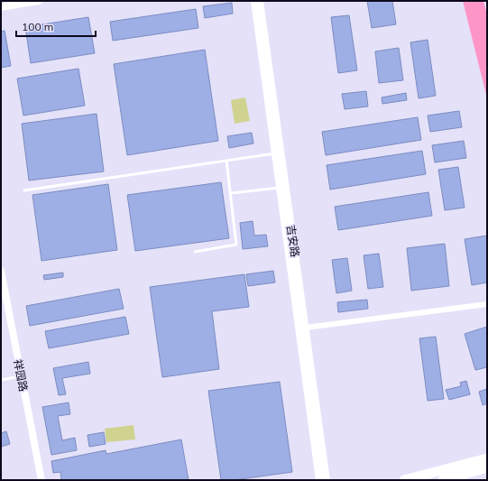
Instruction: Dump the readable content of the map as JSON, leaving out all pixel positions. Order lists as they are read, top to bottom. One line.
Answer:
{"streets":{"street":["吉安路","祥园路"]},"scale_bar":"100 m"}
